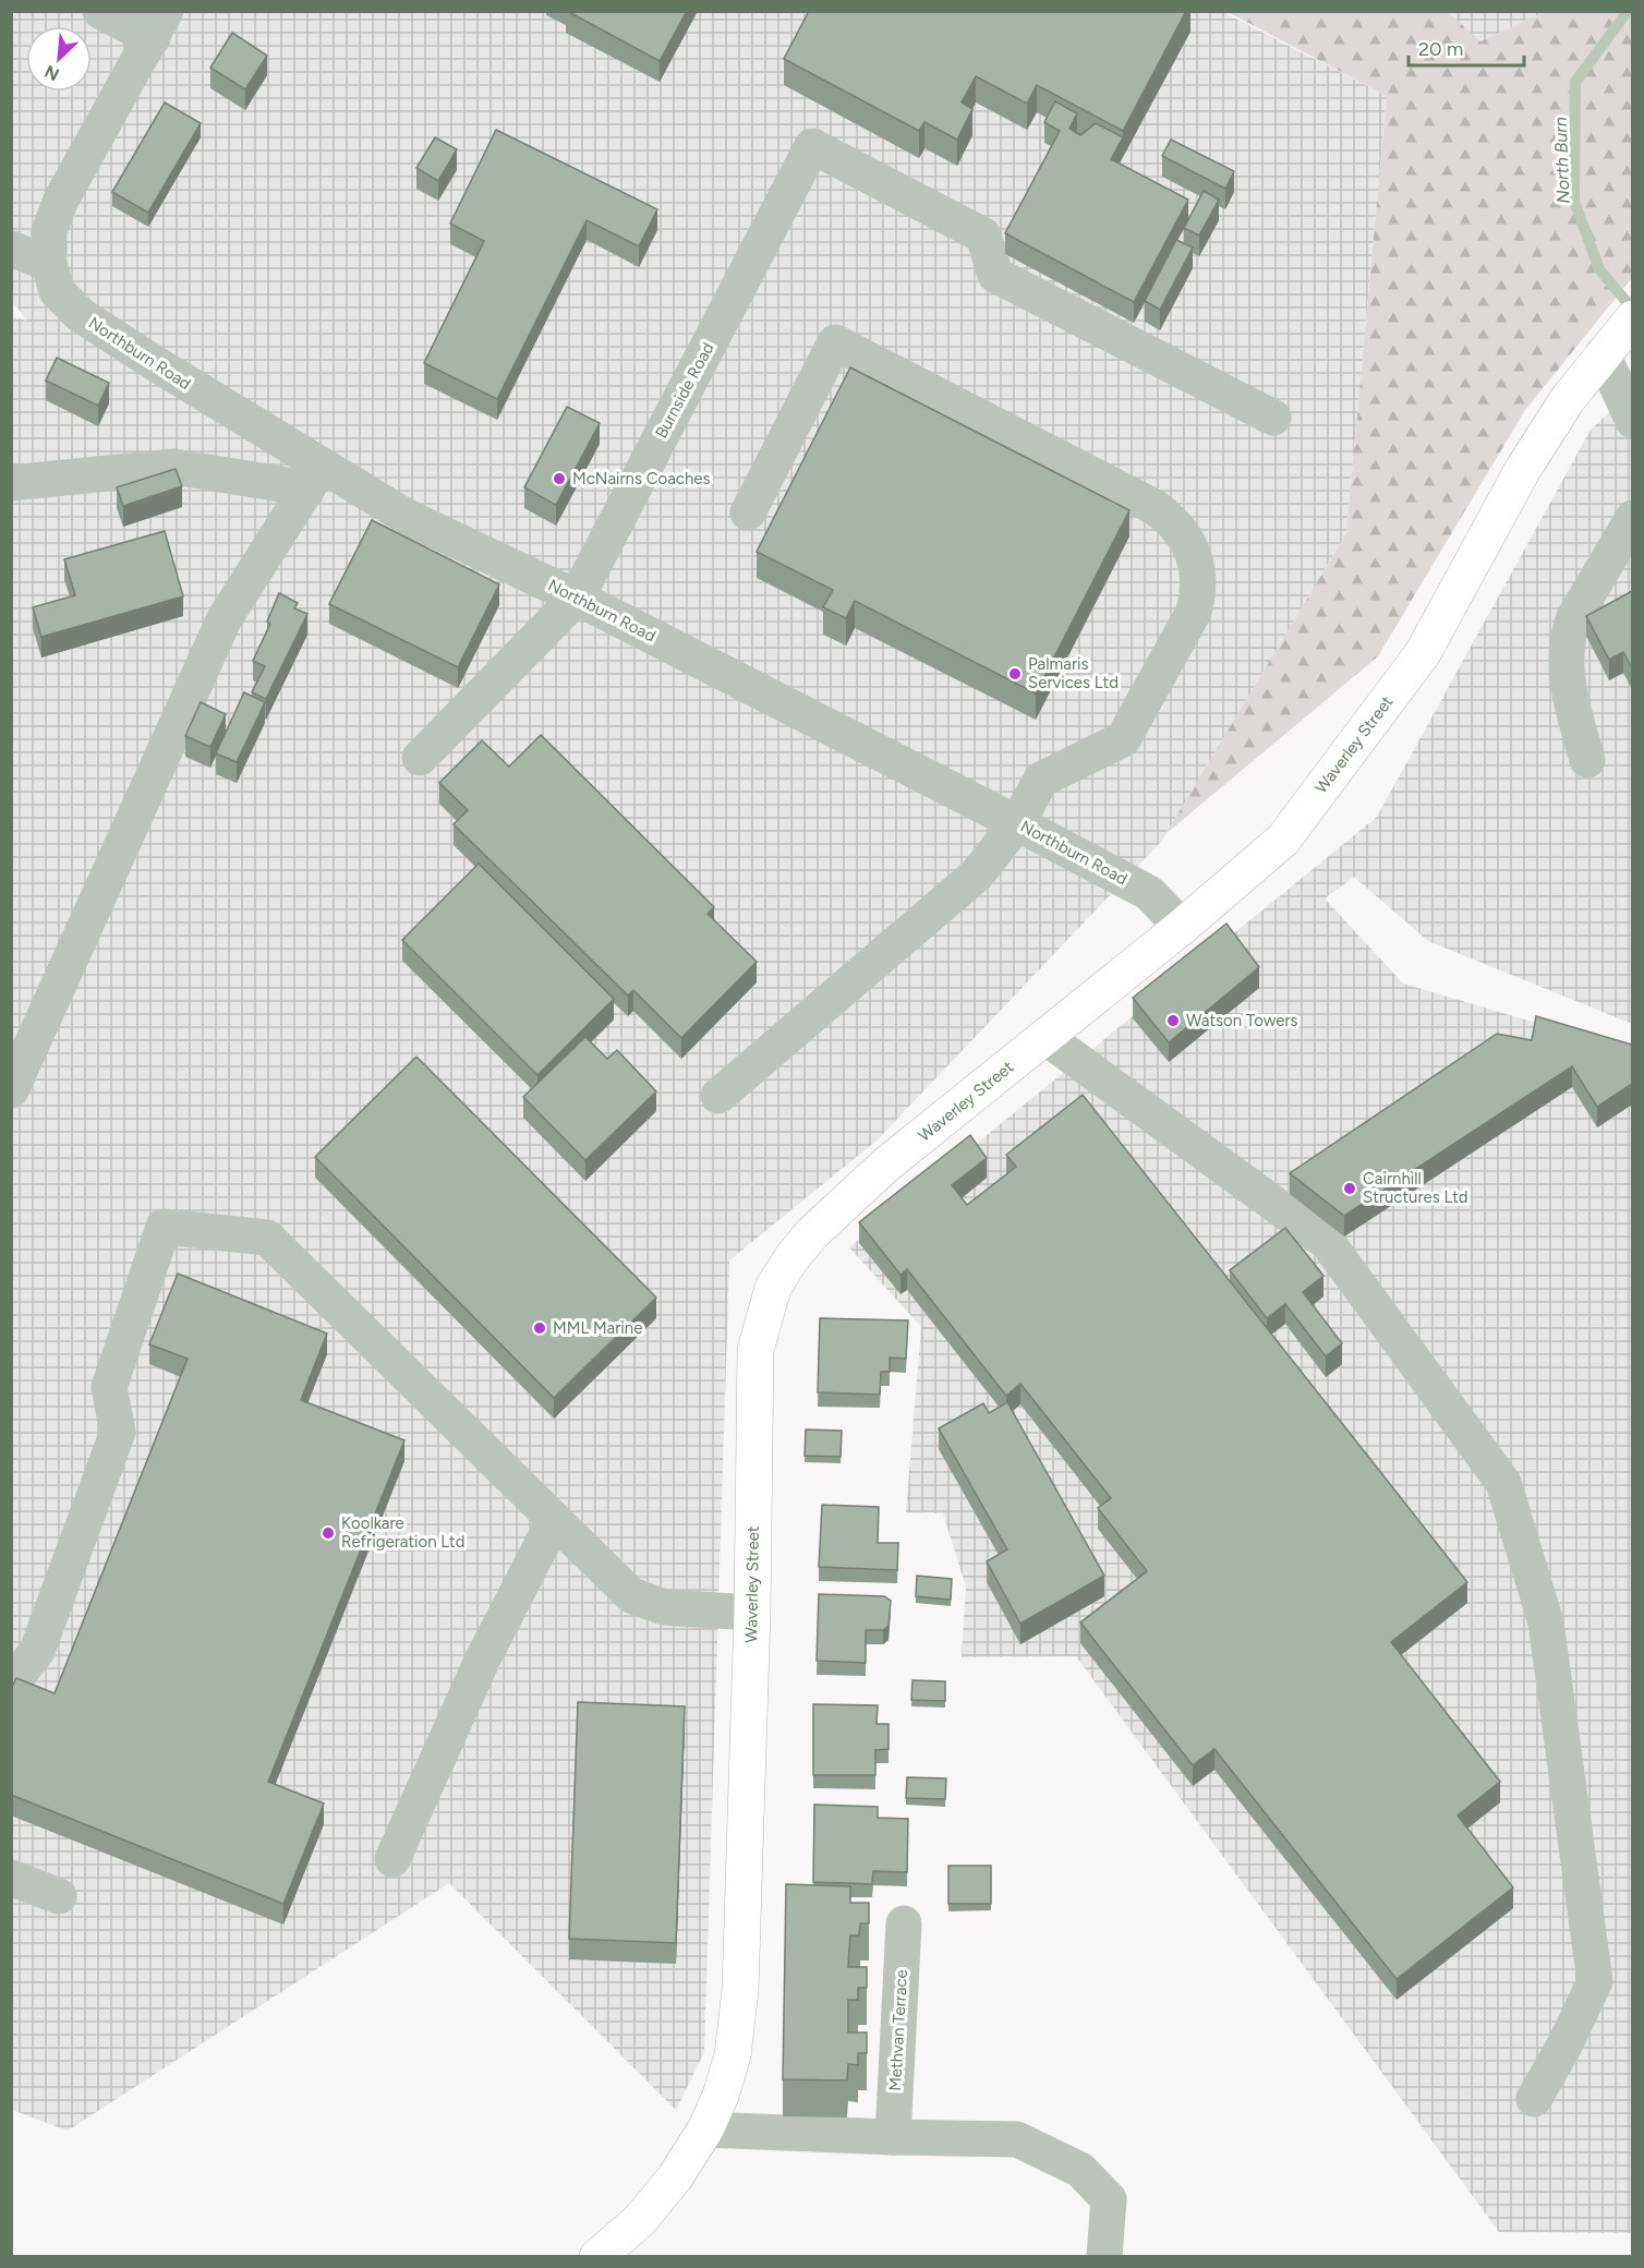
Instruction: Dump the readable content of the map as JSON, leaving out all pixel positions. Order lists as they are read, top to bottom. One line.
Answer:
{"streets":{"main road":["Waverley Street"],"street":["Northburn Road","Burnside Road","Methvan Terrace"]},"crossings":[["Northburn Road","Burnside Road"],["Northburn Road","Waverley Street"]],"water":["North Burn"],"places":["McNairns Coaches","Palmaris Services Ltd","Watson Towers","Cairnhill Structures Ltd","MML Marine","Koolkare Refrigeration Ltd"],"scale_bar":"20 m","north":"bottom left"}
